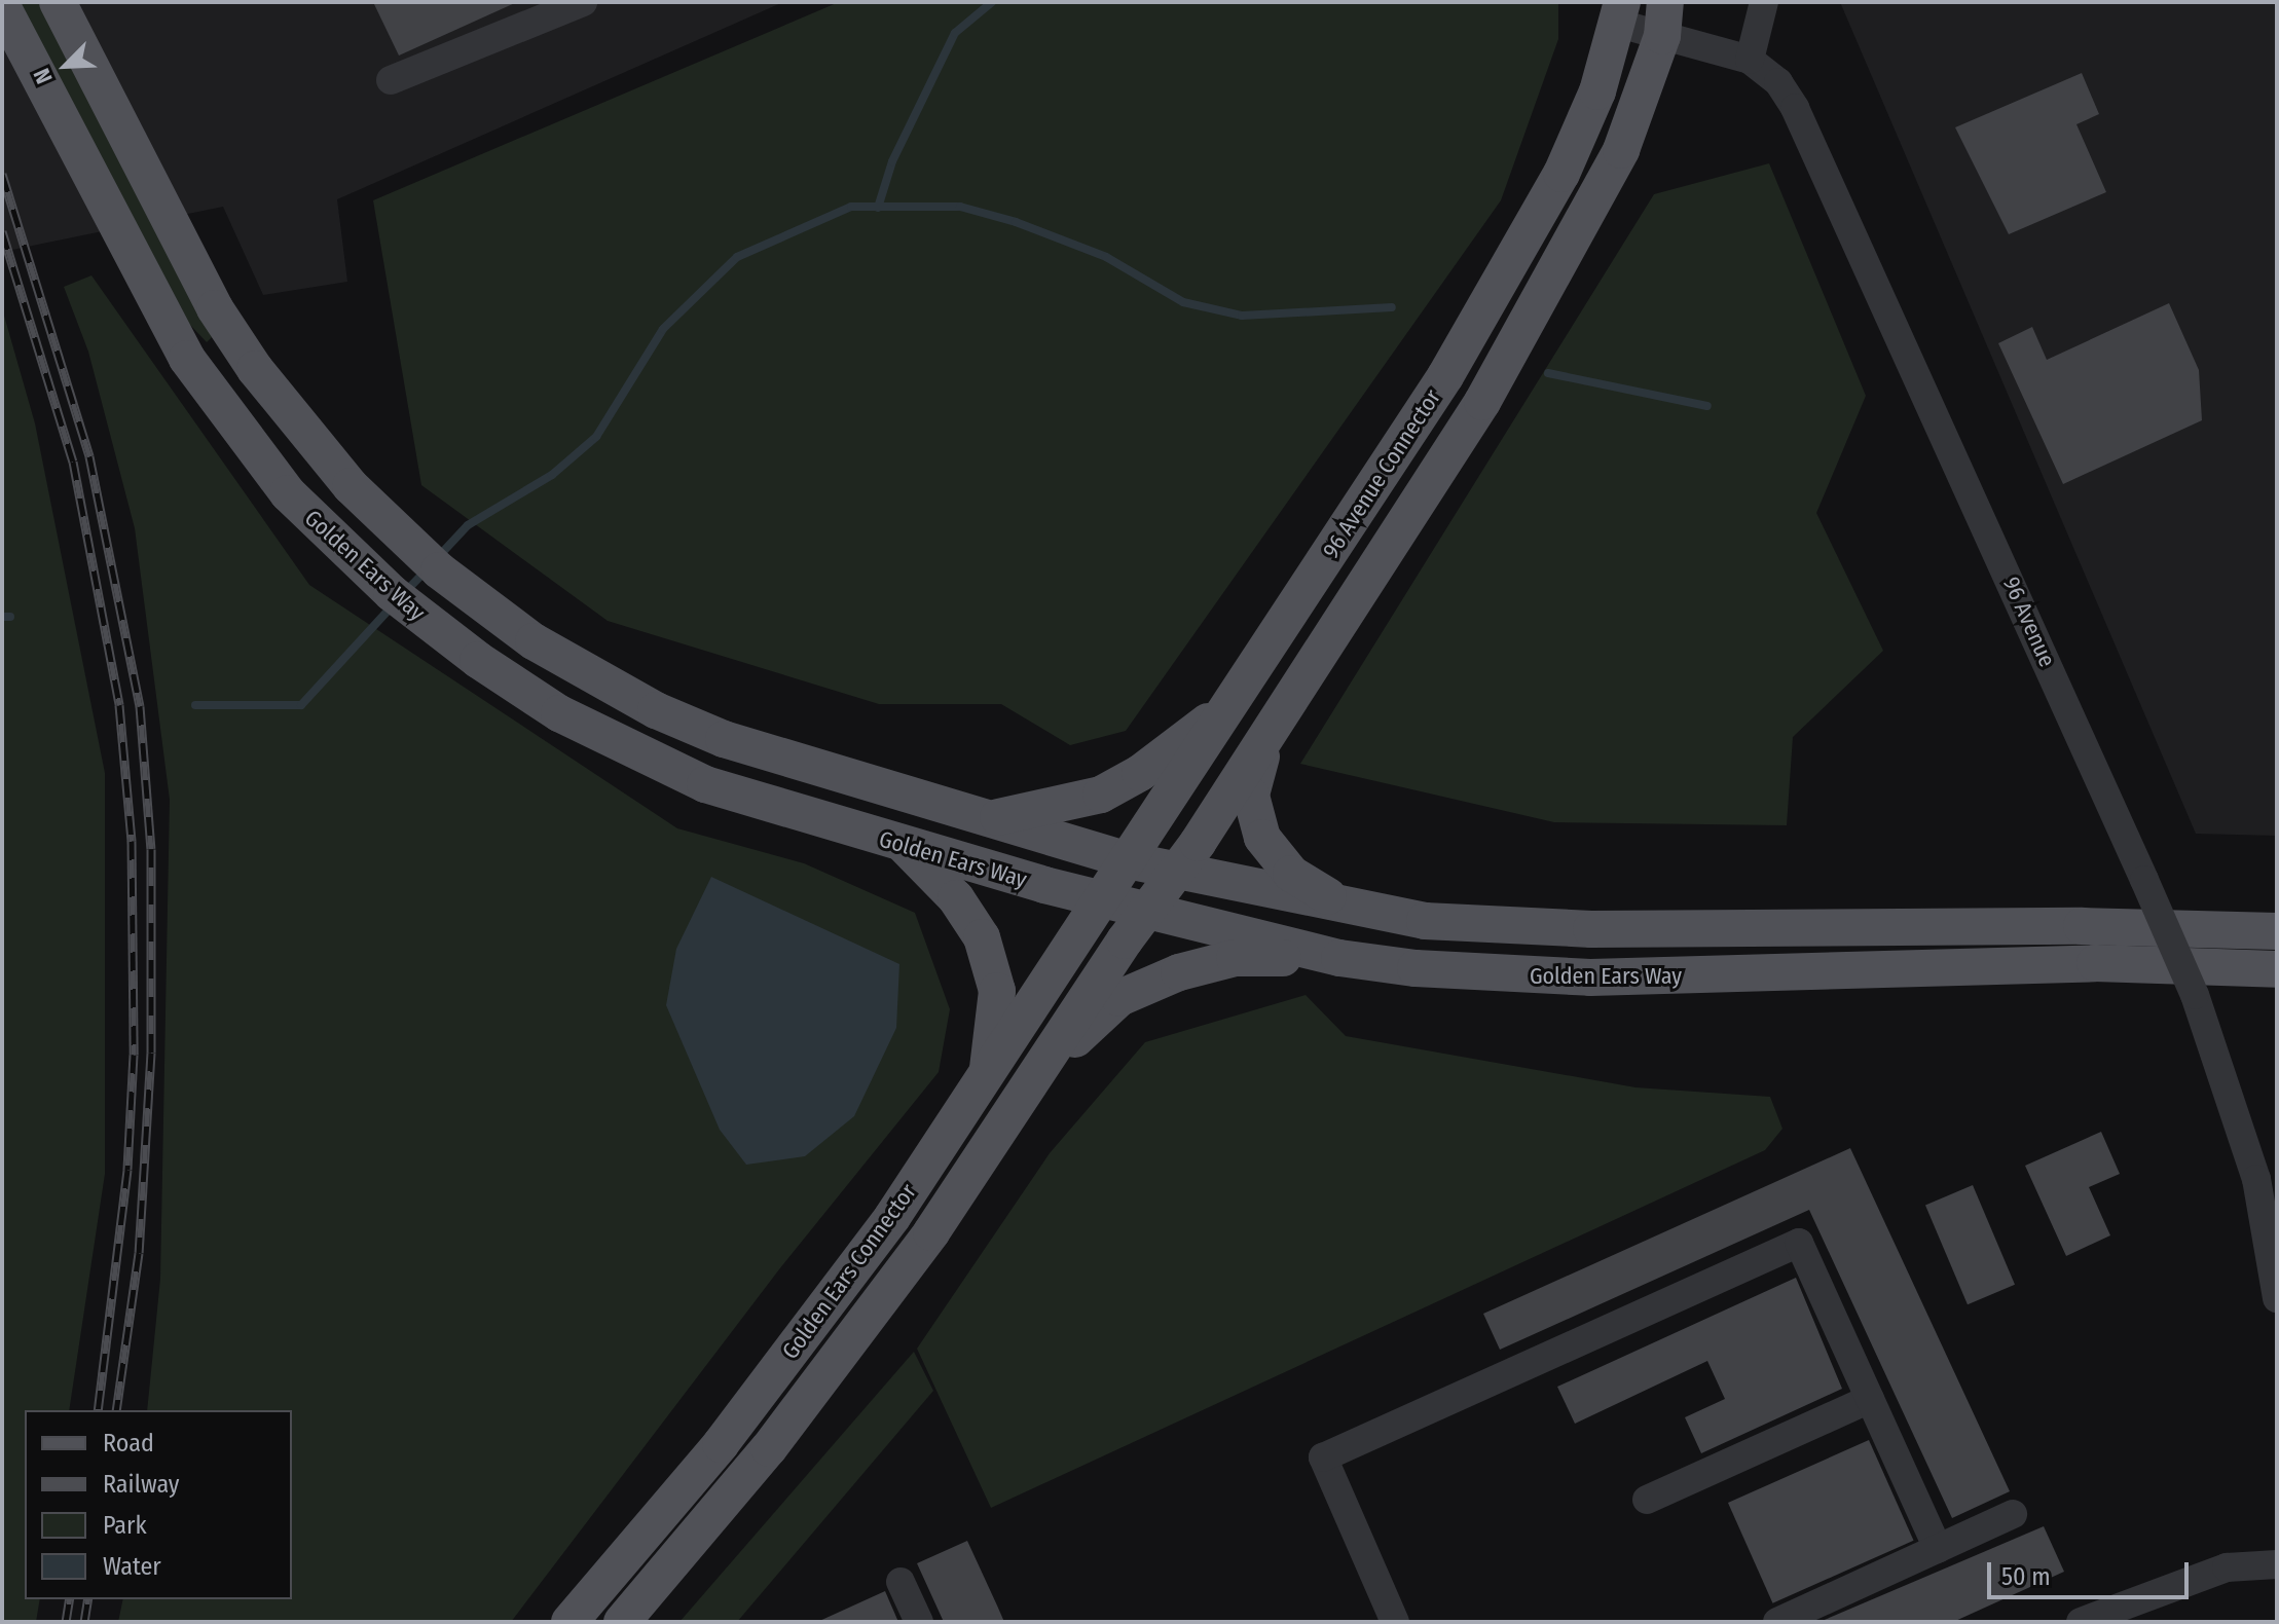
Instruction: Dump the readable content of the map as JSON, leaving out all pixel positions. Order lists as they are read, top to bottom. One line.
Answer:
{"streets":{"main road":["96 Avenue Connector","Golden Ears Way","Golden Ears Connector"],"street":["96 Avenue"]},"crossings":[["96 Avenue Connector","Golden Ears Way"],["96 Avenue Connector","96 Avenue"],["96 Avenue Connector","Golden Ears Connector"],["Golden Ears Way","Golden Ears Connector"]],"legend":["Road","Railway","Park","Water"],"scale_bar":"50 m","north":"bottom left"}
